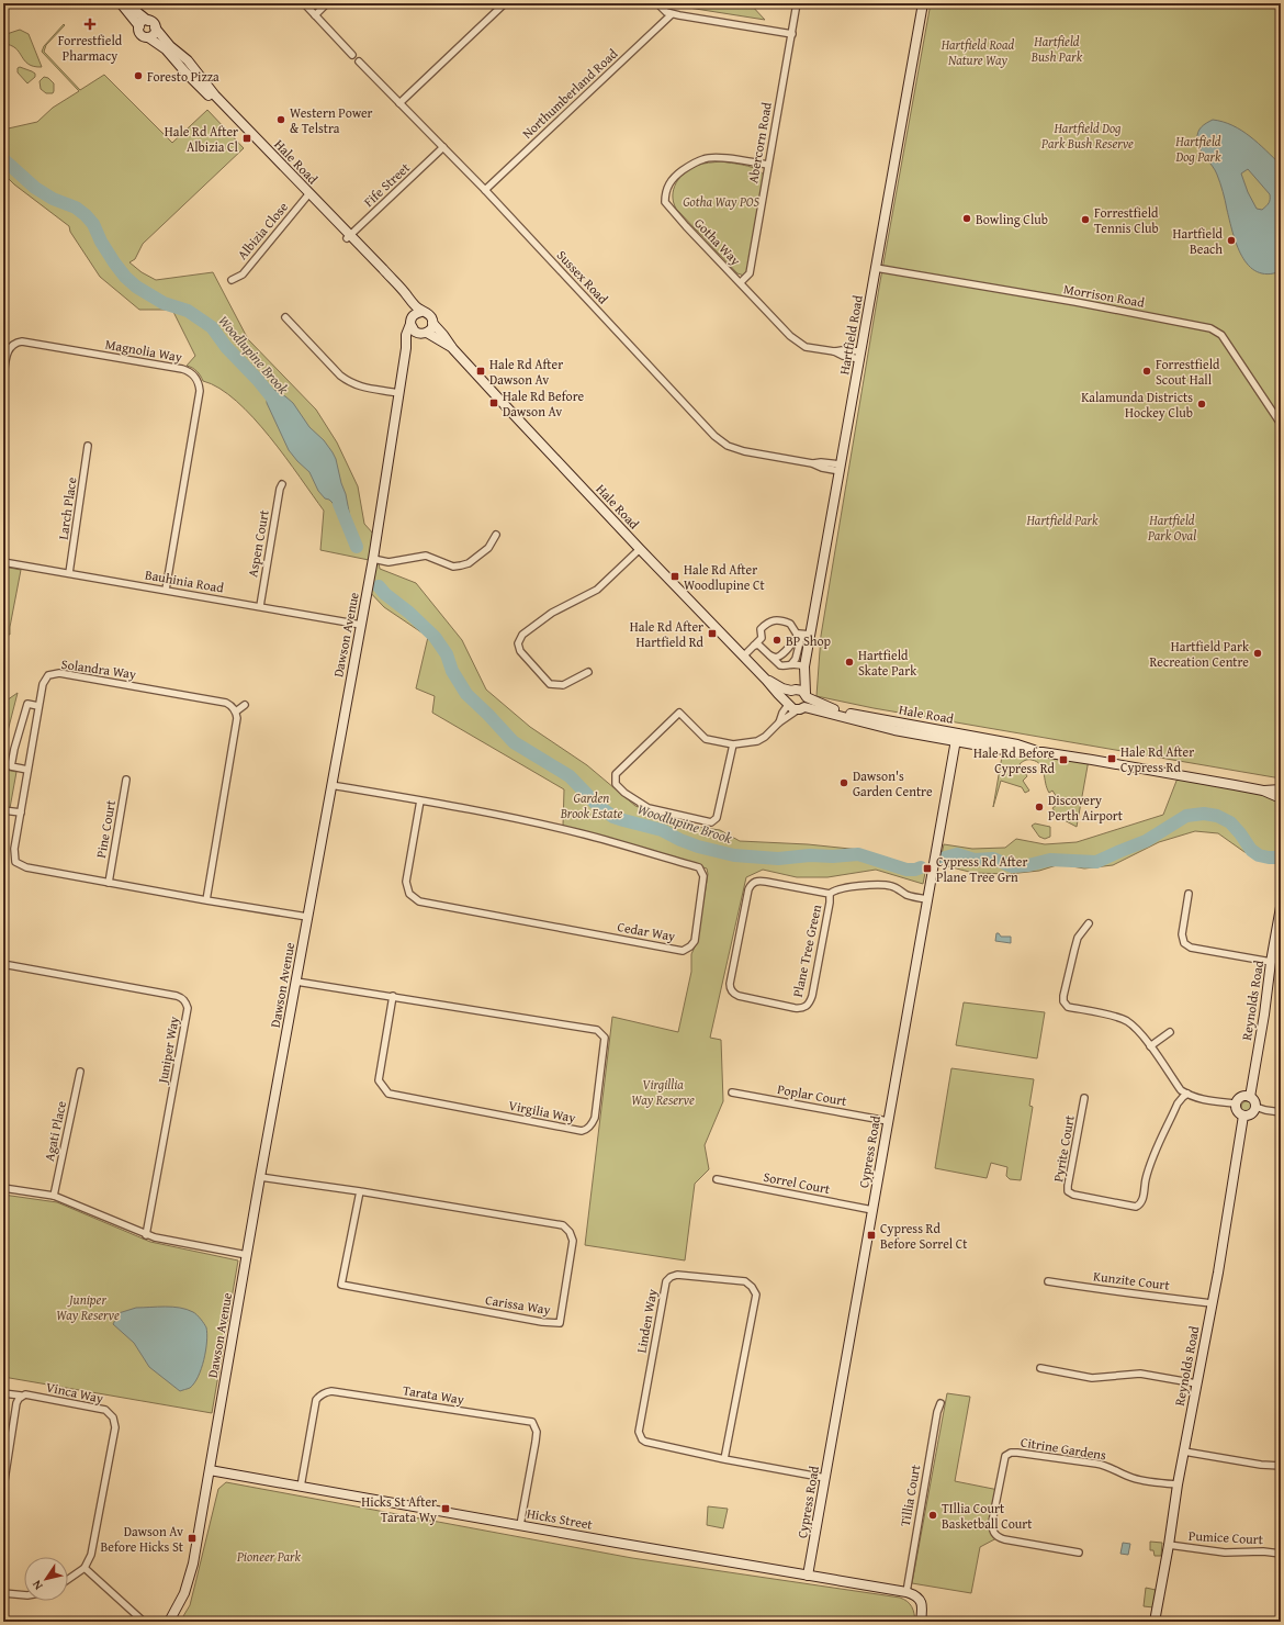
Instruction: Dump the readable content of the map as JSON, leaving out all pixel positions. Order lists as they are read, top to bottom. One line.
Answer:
{"streets":{"main road":["Hale Road","Hartfield Road","Dawson Avenue","Reynolds Road","Cypress Road","Hicks Street"],"street":["Northumberland Road","Abercorn Road","Fife Street","Albizia Close","Gotha Way","Sussex Road","Morrison Road","Magnolia Way","Larch Place","Aspen Court","Bauhinia Road","Solandra Way","Pine Court","Cedar Way","Plane Tree Green","Juniper Way","Poplar Court","Virgilia Way","Agati Place","Pyrite Court","Sorrel Court","Kunzite Court","Carissa Way","Linden Way","Vinca Way","Tarata Way","Citrine Gardens","Tillia Court","Pumice Court"]},"crossings":[["Northumberland Road","Sussex Road"],["Abercorn Road","Gotha Way"],["Hale Road","Fife Street"],["Hale Road","Albizia Close"],["Hale Road","Hartfield Road"],["Hale Road","Dawson Avenue"],["Hale Road","Cypress Road"],["Fife Street","Sussex Road"],["Gotha Way","Hartfield Road"],["Sussex Road","Hartfield Road"],["Morrison Road","Hartfield Road"],["Magnolia Way","Bauhinia Road"],["Larch Place","Bauhinia Road"],["Aspen Court","Bauhinia Road"],["Bauhinia Road","Dawson Avenue"],["Dawson Avenue","Solandra Way"],["Dawson Avenue","Cedar Way"],["Dawson Avenue","Virgilia Way"],["Dawson Avenue","Carissa Way"],["Dawson Avenue","Hicks Street"],["Solandra Way","Pine Court"],["Plane Tree Green","Cypress Road"],["Reynolds Road","Kunzite Court"],["Reynolds Road","Citrine Gardens"],["Reynolds Road","Pumice Court"],["Poplar Court","Cypress Road"],["Cypress Road","Sorrel Court"],["Cypress Road","Linden Way"],["Cypress Road","Hicks Street"],["Tarata Way","Hicks Street"],["Tillia Court","Hicks Street"]],"water":["Woodlupine Brook"],"parks":["Hartfield Bush Park","Hartfield Road Nature Way","Hartfield Dog Park Bush Reserve","Hartfield Dog Park","Gotha Way POS","Hartfield Park","Hartfield Park Oval","Garden Brook Estate","Virgillia Way Reserve","Juniper Way Reserve","Pioneer Park"],"places":{"health":["Forrestfield Pharmacy"],"other":["Foresto Pizza","Western Power & Telstra","Bowling Club","Forrestfield Tennis Club","Hartfield Beach","Forrestfield Scout Hall","Kalamunda Districts Hockey Club","BP Shop","Hartfield Park Recreation Centre","Hartfield Skate Park","Dawson's Garden Centre","Discovery Perth Airport","TIllia Court Basketball Court"],"transit":["Hale Rd After Albizia Cl","Hale Rd After Dawson Av","Hale Rd Before Dawson Av","Hale Rd After Woodlupine Ct","Hale Rd After Hartfield Rd","Hale Rd After Cypress Rd","Hale Rd Before Cypress Rd","Cypress Rd After Plane Tree Grn","Cypress Rd Before Sorrel Ct","Hicks St After Tarata Wy","Dawson Av Before Hicks St"]},"north":"bottom left"}
